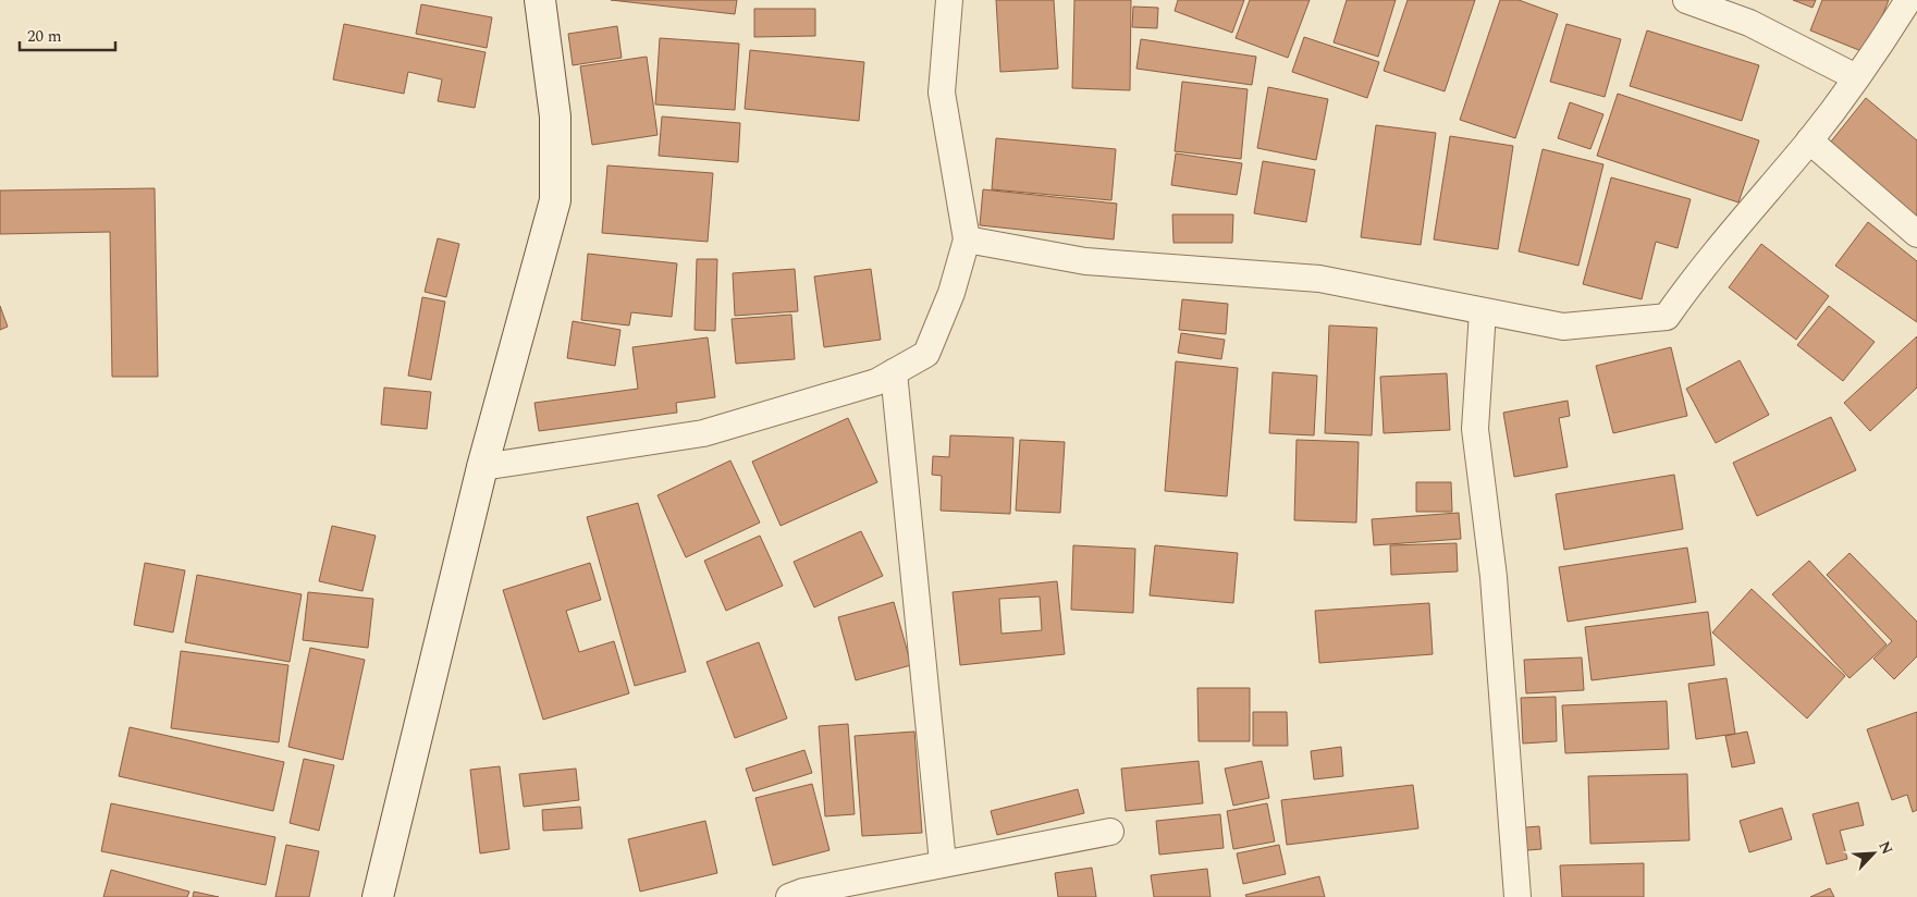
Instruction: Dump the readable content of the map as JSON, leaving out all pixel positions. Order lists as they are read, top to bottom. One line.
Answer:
{"scale_bar":"20 m","north":"top right"}
